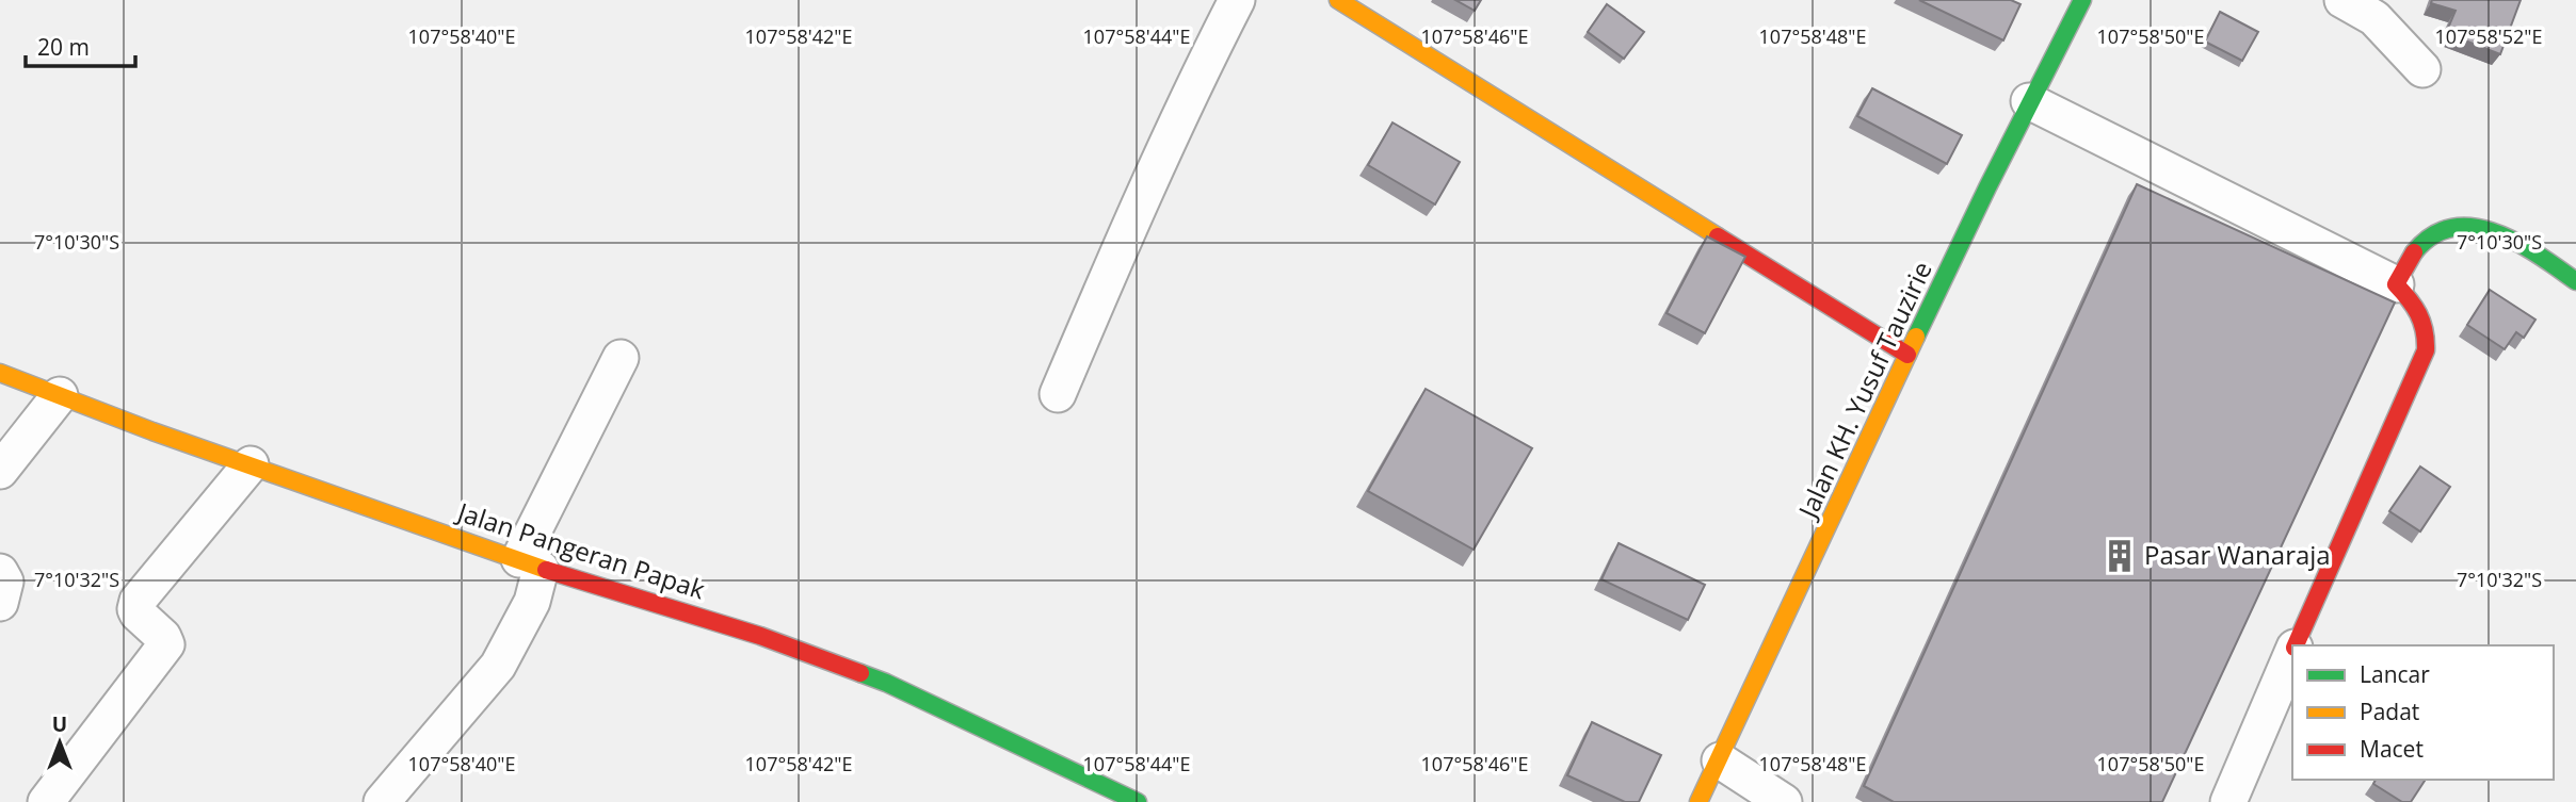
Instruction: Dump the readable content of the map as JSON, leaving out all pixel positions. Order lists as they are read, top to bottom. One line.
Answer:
{"streets":{"street":["Jalan KH. Yusuf Tauzirie","Jalan Pangeran Papak"]},"places":{"building":["Pasar Wanaraja"]},"legend":["Lancar","Padat","Macet"],"scale_bar":"20 m","north":"top","coordinates":["107°58'40\"E","107°58'42\"E","107°58'44\"E","107°58'46\"E","107°58'48\"E","107°58'50\"E","107°58'52\"E","7°10'30\"S","7°10'32\"S"]}
